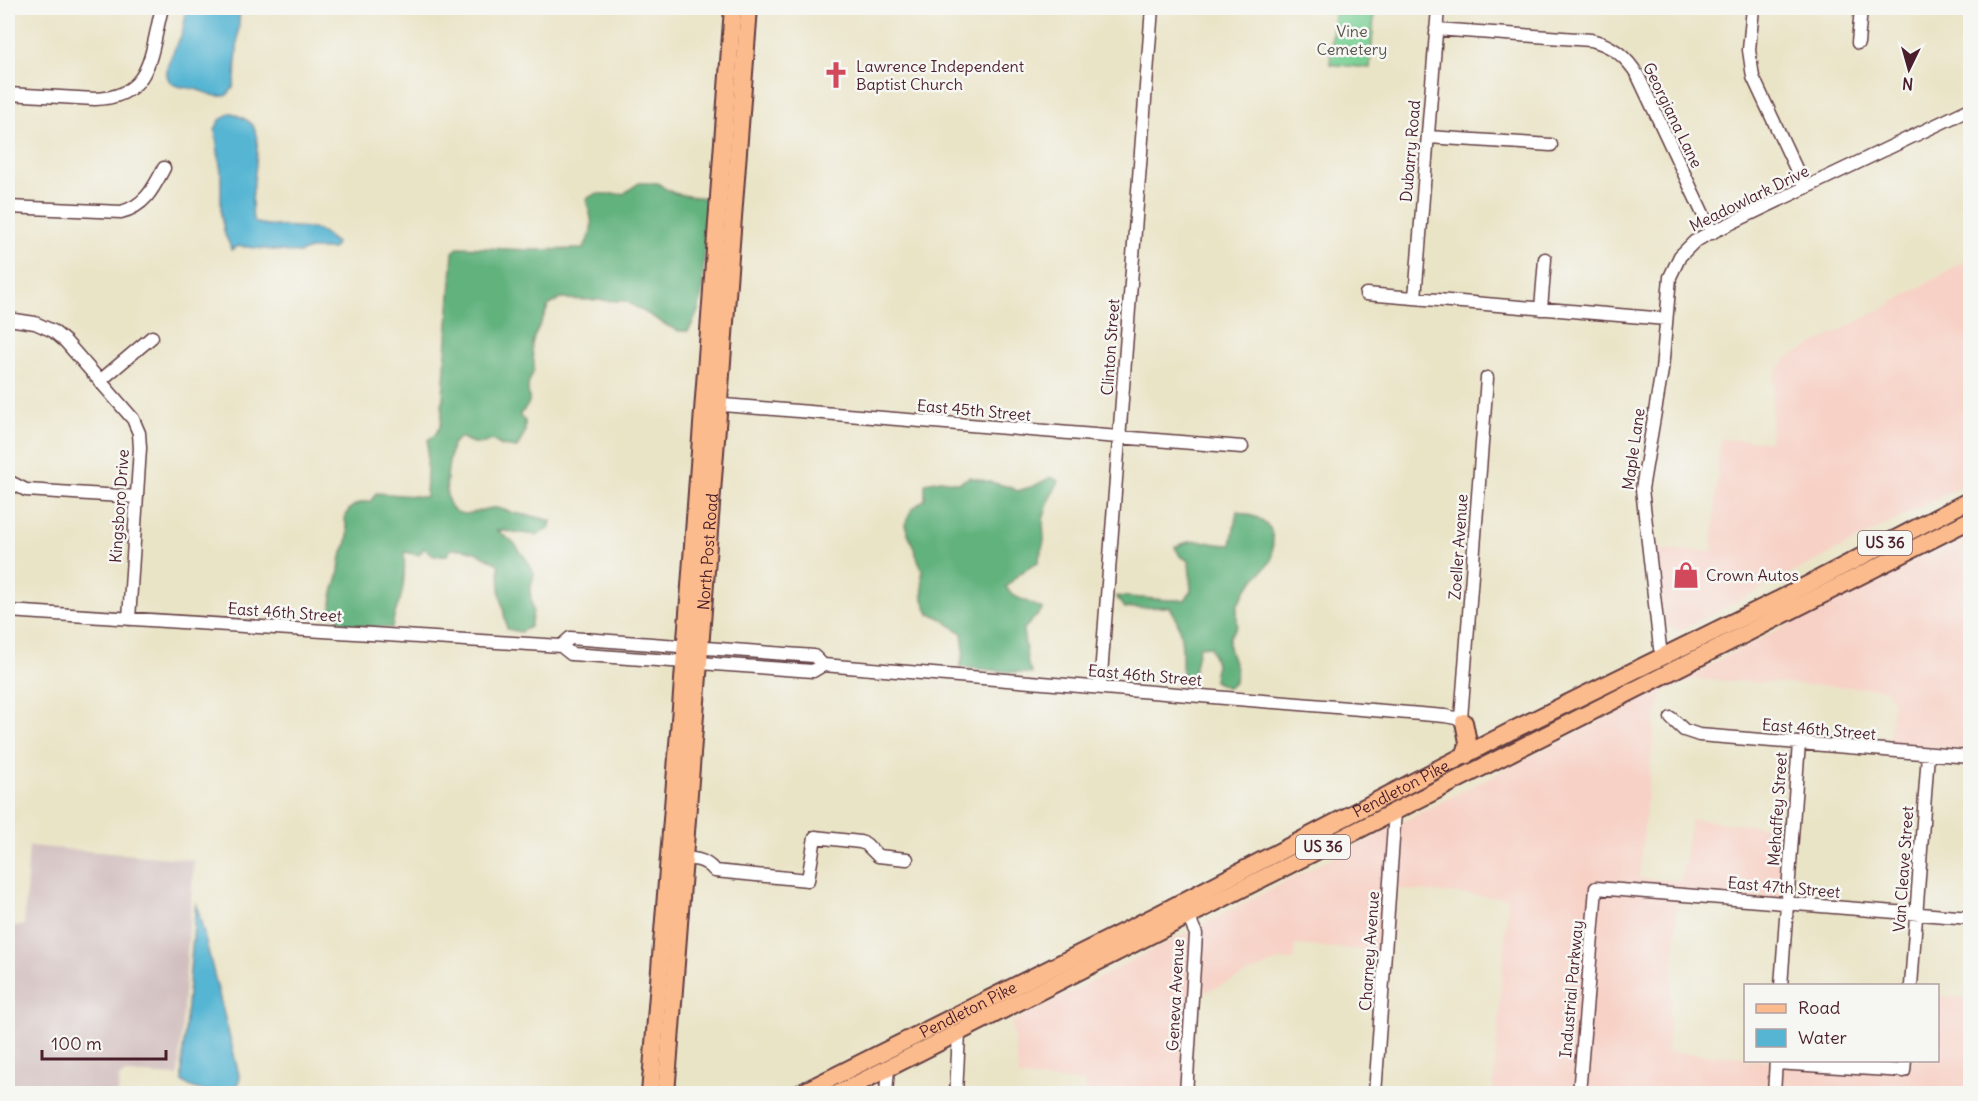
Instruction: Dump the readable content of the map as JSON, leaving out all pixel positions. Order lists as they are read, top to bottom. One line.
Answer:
{"streets":{"main road":["US 36","North Post Road","Pendleton Pike"],"street":["Georgiana Lane","Dubarry Road","Meadowlark Drive","Clinton Street","East 45th Street","Maple Lane","Kingsboro Drive","Zoeller Avenue","East 46th Street","Mehaffey Street","Van Cleave Street","East 47th Street","Charney Avenue","Industrial Parkway","Geneva Avenue"]},"crossings":[["Georgiana Lane","Dubarry Road"],["Georgiana Lane","Meadowlark Drive"],["Meadowlark Drive","Maple Lane"],["Clinton Street","East 45th Street"],["Clinton Street","East 46th Street"],["East 45th Street","North Post Road"],["Maple Lane","Pendleton Pike"],["Kingsboro Drive","East 46th Street"],["Zoeller Avenue","East 46th Street"],["North Post Road","East 46th Street"],["East 46th Street","Mehaffey Street"],["East 46th Street","Van Cleave Street"],["Pendleton Pike","Charney Avenue"],["Pendleton Pike","Geneva Avenue"],["Mehaffey Street","East 47th Street"],["Van Cleave Street","East 47th Street"],["East 47th Street","Industrial Parkway"]],"parks":["Vine Cemetery"],"places":{"church":["Lawrence Independent Baptist Church"],"shop":["Crown Autos"]},"legend":["Road","Water"],"scale_bar":"100 m","north":"bottom"}
